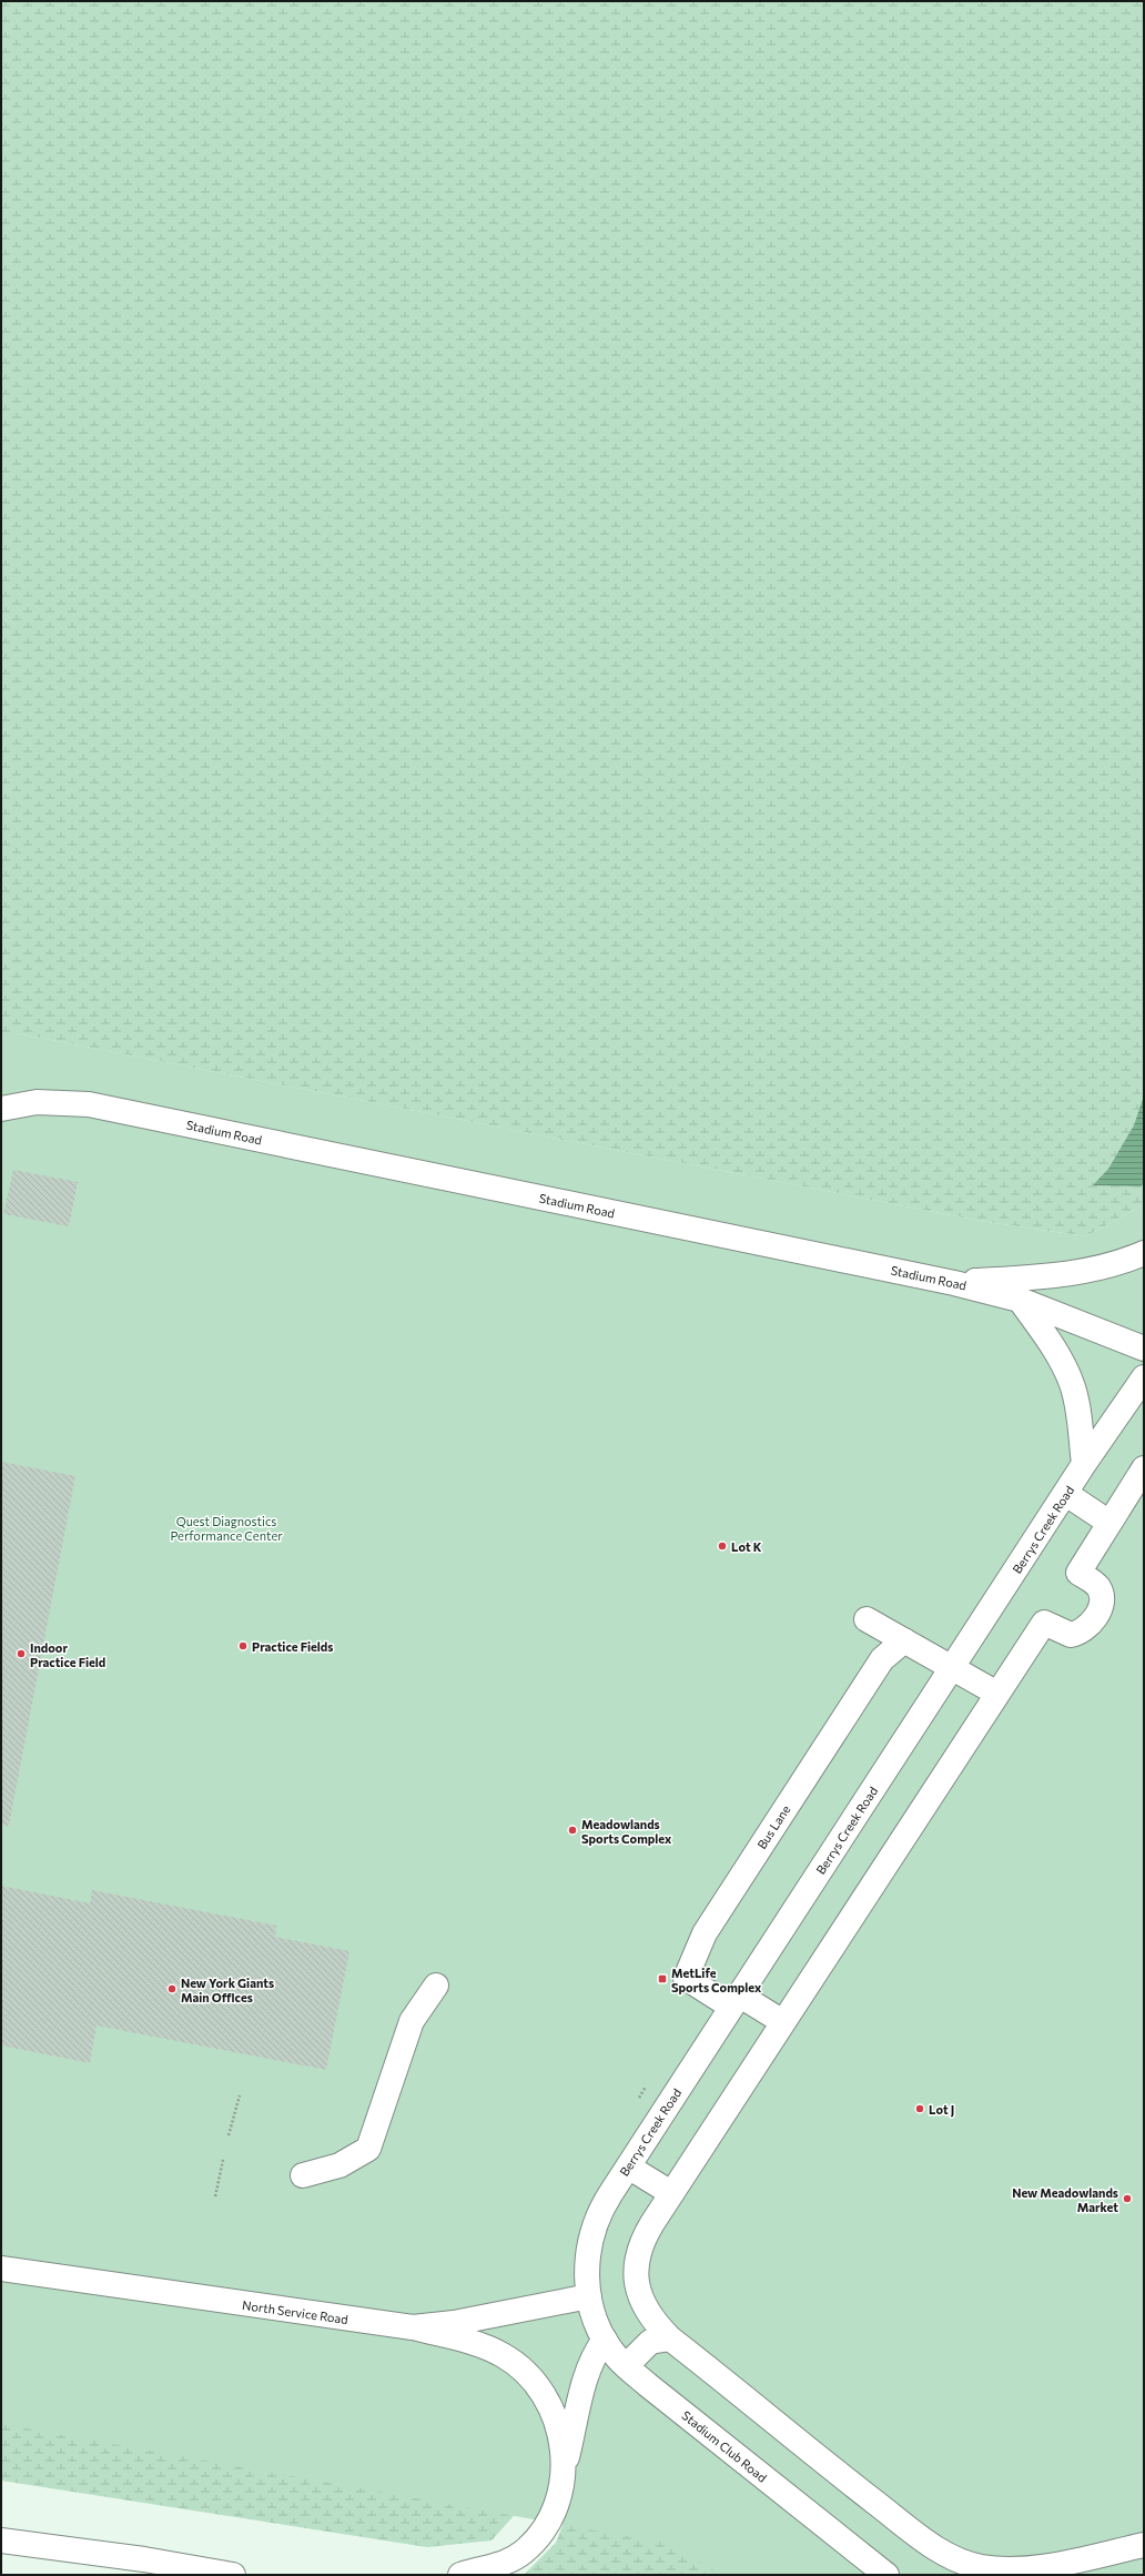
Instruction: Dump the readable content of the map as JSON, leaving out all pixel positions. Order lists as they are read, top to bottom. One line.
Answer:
{"streets":{"main road":["Stadium Road","Berrys Creek Road","Bus Lane","North Service Road","Stadium Club Road"]},"crossings":[["Berrys Creek Road","Bus Lane"],["Berrys Creek Road","North Service Road"],["Berrys Creek Road","Stadium Club Road"],["North Service Road","Stadium Club Road"]],"parks":["Quest Diagnostics Performance Center"],"places":{"other":["Lot K","Practice Fields","Indoor Practice Field","Meadowlands Sports Complex","New York Giants Main Offices","Lot J","New Meadowlands Market"],"transit":["MetLife Sports Complex"]}}
